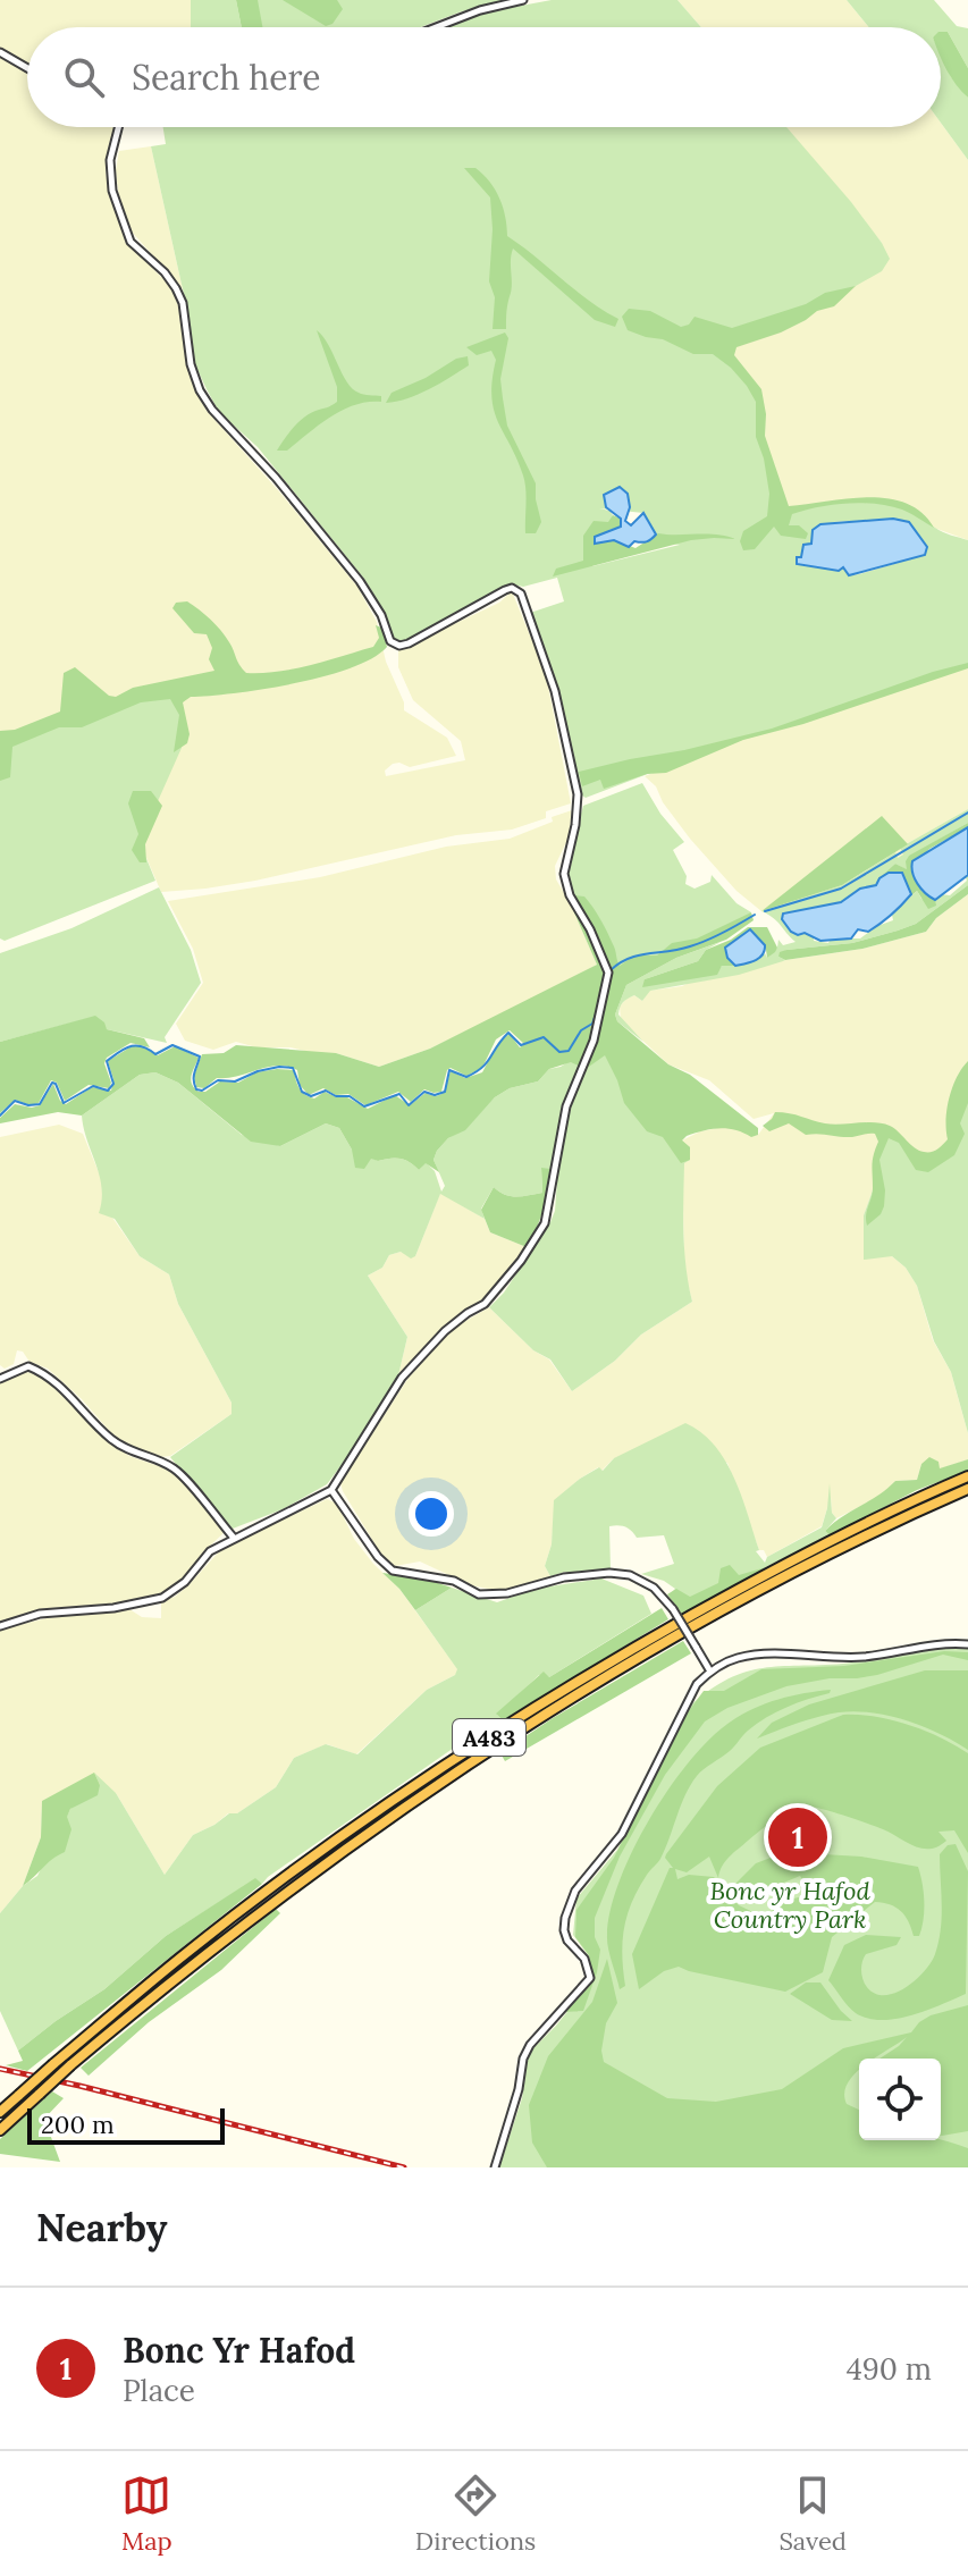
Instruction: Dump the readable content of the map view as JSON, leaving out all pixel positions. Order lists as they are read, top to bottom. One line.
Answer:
{"streets":{"highway":["A483"]},"parks":["Bonc yr Hafod Country Park"],"scale_bar":"200 m","page":{"search":"Search here","pins":"1","scale":"200 m","heading":"Nearby","list":[{"mark":"1","name":"Bonc Yr Hafod","note":"Place","value":"490 m"}],"nav":["Map","Directions","Saved"]}}
